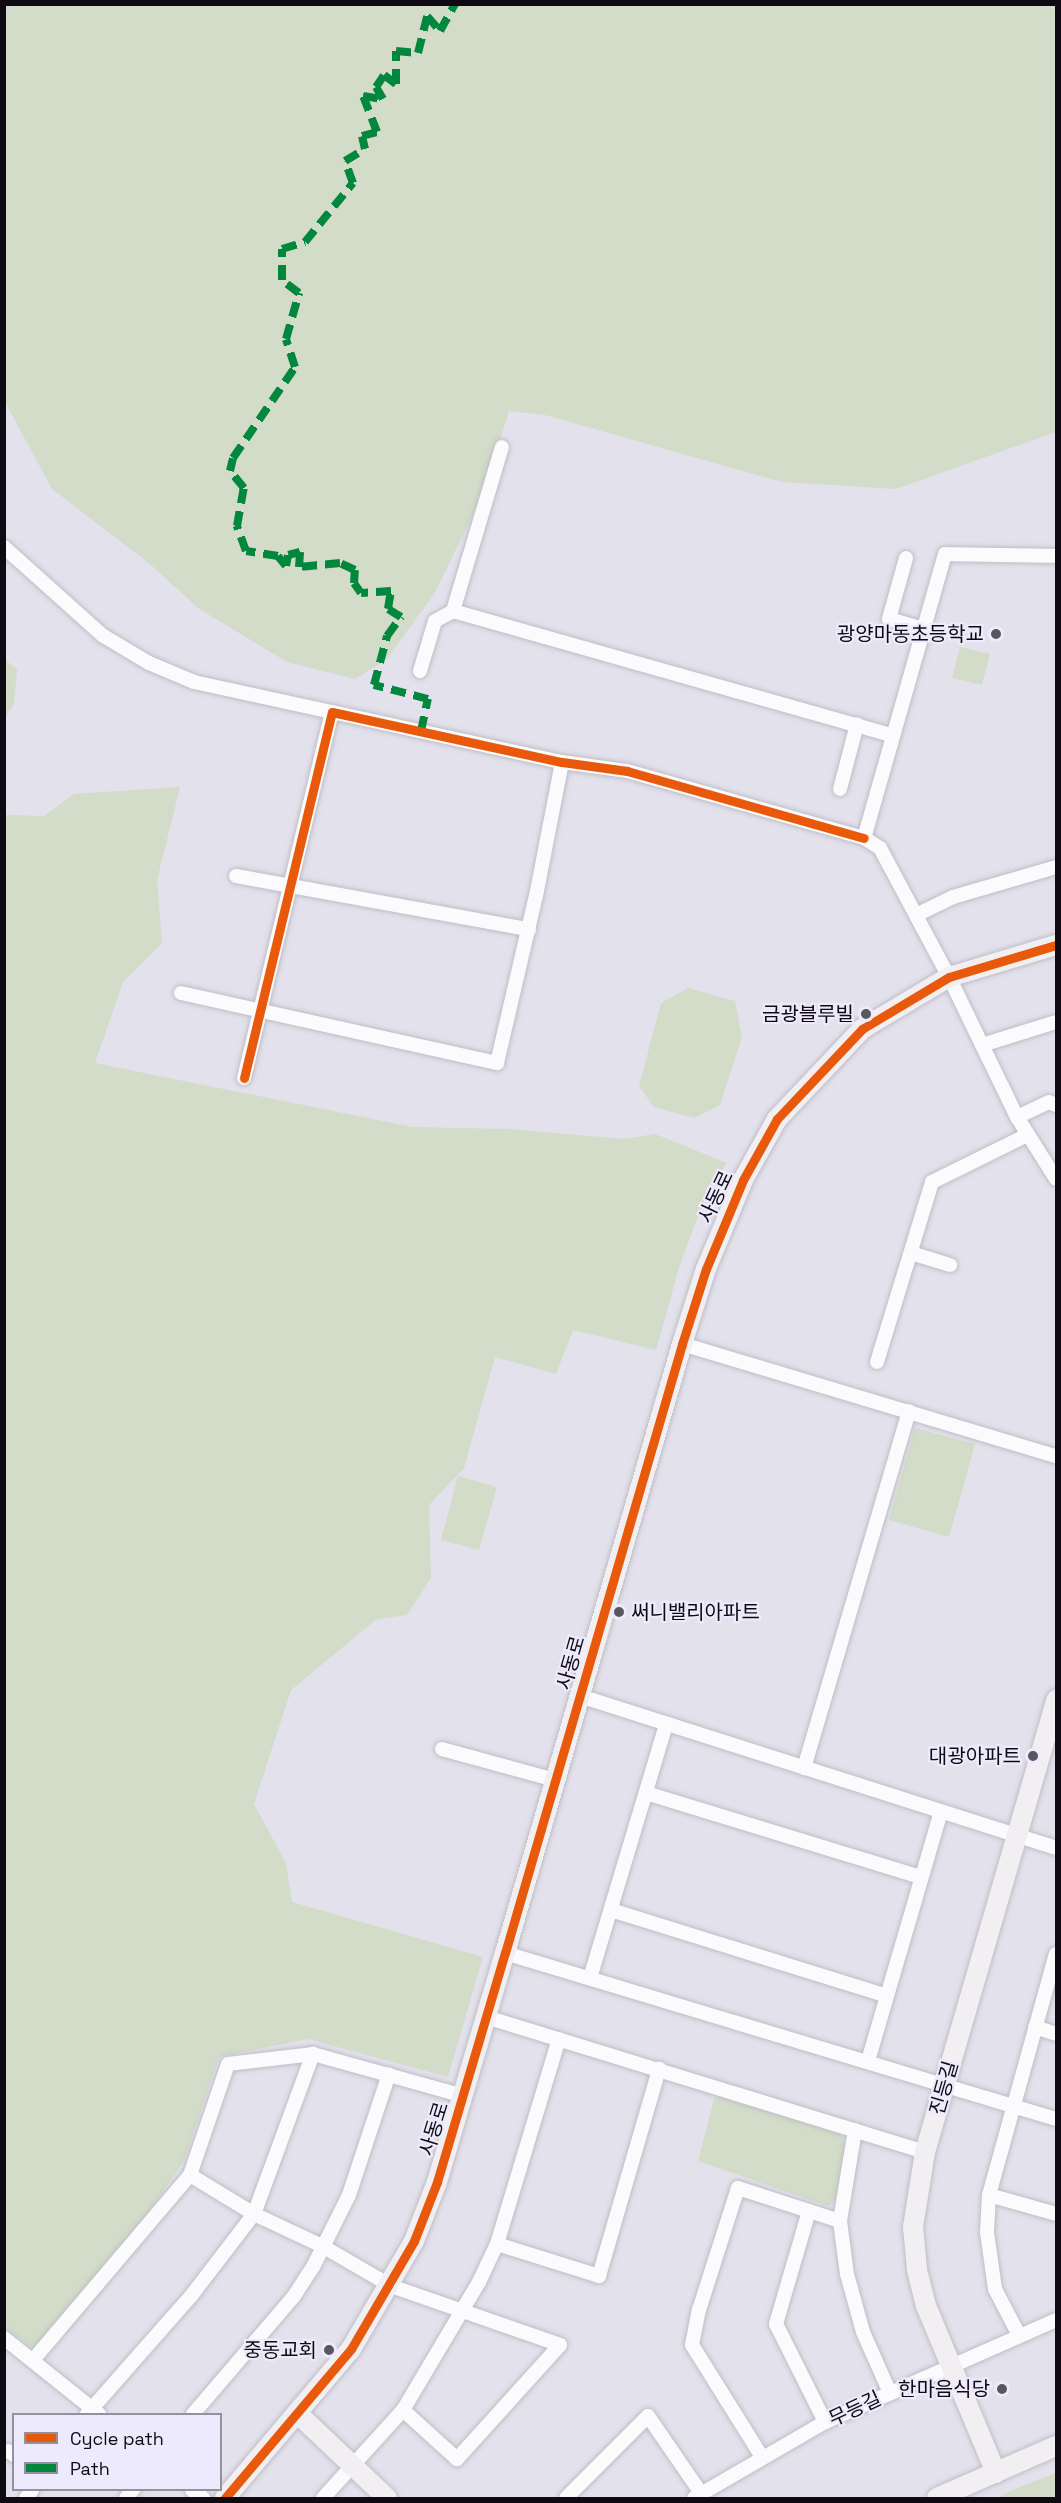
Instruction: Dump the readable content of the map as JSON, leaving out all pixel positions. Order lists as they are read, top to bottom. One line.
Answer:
{"streets":{"street":["사동로","진등길","무등길"]},"crossings":[["진등길","무등길"]],"places":["광양마동초등학교","금광블루빌","써니밸리아파트","대광아파트","중동교회","한마음식당"],"legend":["Cycle path","Path"]}
